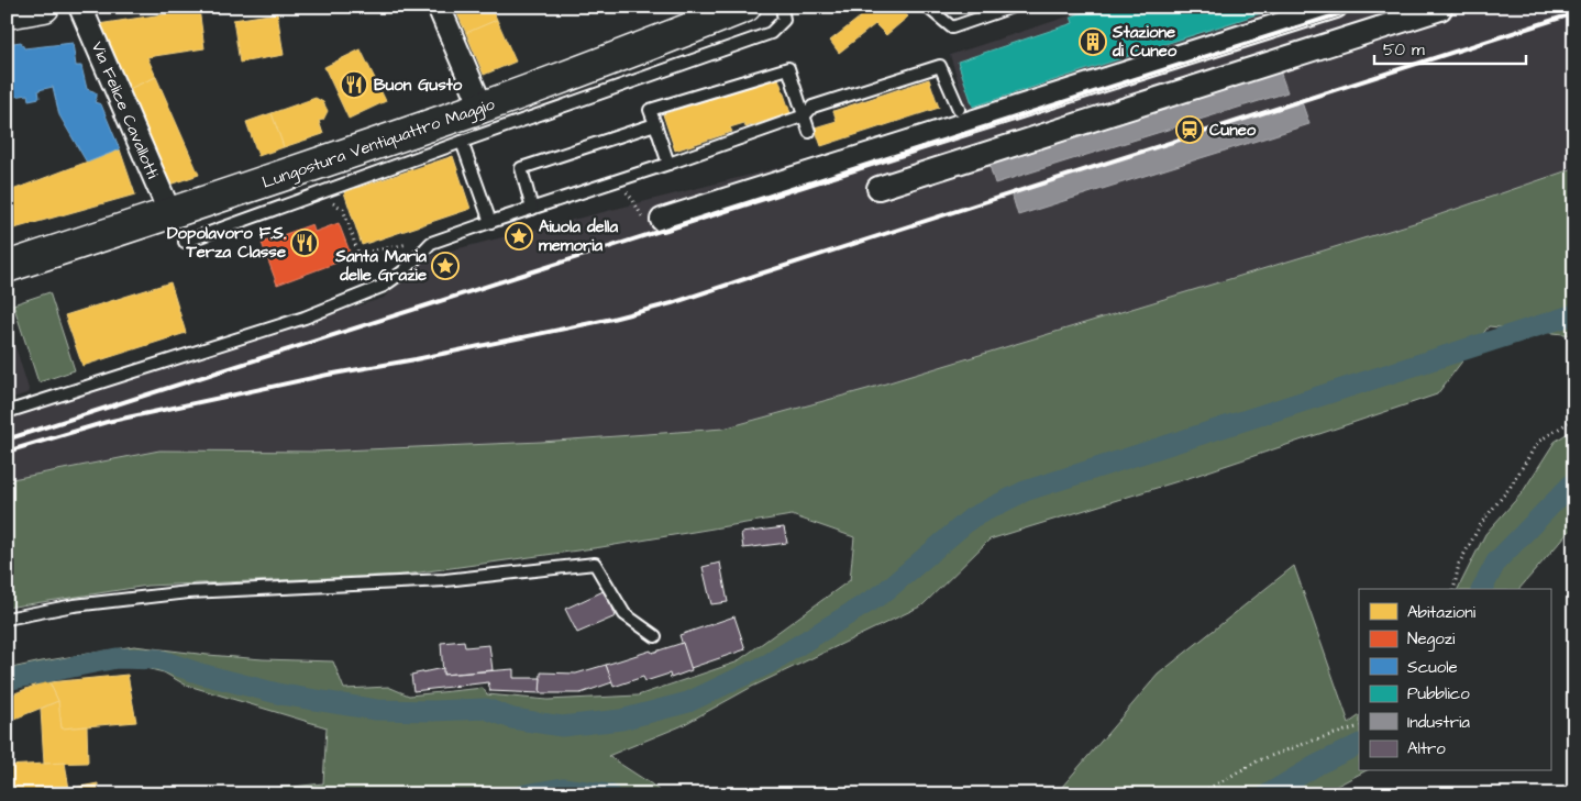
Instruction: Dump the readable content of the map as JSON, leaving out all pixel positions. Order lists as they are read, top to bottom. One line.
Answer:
{"streets":{"street":["Via Felice Cavallotti","Lungostura Ventiquattro Maggio"]},"crossings":[["Via Felice Cavallotti","Lungostura Ventiquattro Maggio"]],"places":{"building":["Stazione di Cuneo"],"restaurant":["Buon Gusto","Dopolavoro F.S. Terza Classe"],"station":["Cuneo"],"place":["Aiuola della memoria","Santa Maria delle Grazie"]},"legend":["Abitazioni","Negozi","Scuole","Pubblico","Industria","Altro"],"scale_bar":"50 m"}
